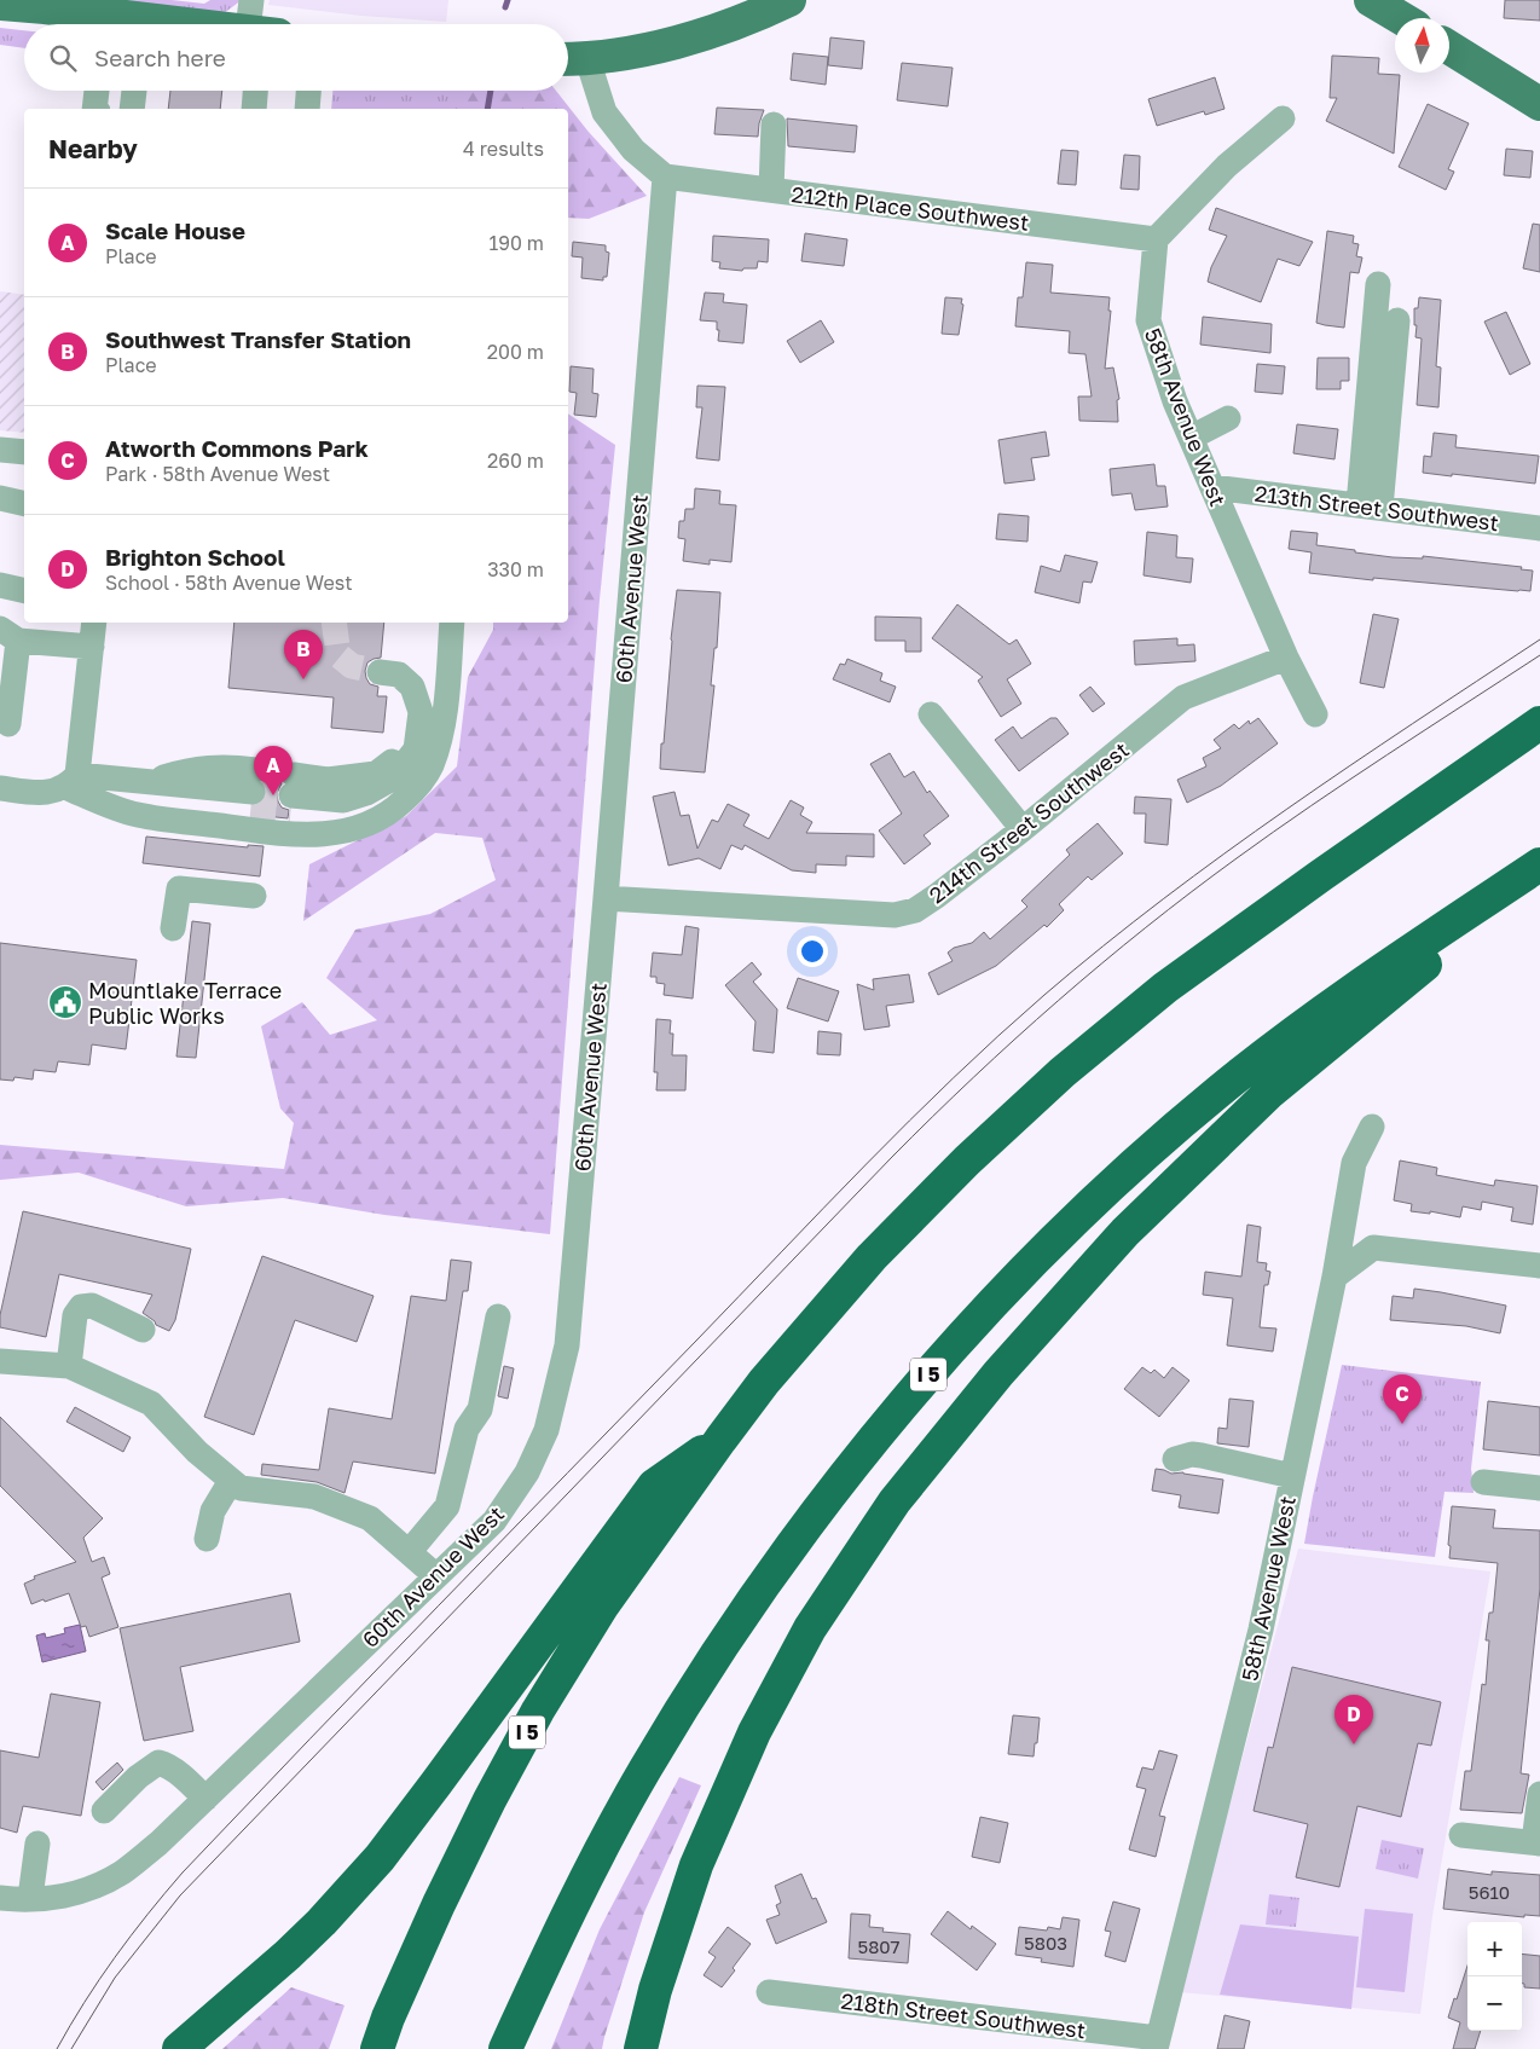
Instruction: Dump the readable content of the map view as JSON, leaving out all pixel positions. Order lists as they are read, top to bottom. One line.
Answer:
{"streets":{"highway":["I 5"],"street":["212th Place Southwest","58th Avenue West","213th Street Southwest","60th Avenue West","214th Street Southwest","218th Street Southwest"]},"crossings":[["212th Place Southwest","58th Avenue West"],["212th Place Southwest","60th Avenue West"],["58th Avenue West","213th Street Southwest"],["58th Avenue West","214th Street Southwest"],["58th Avenue West","218th Street Southwest"],["60th Avenue West","214th Street Southwest"]],"places":{"public building":["Mountlake Terrace Public Works"]},"house_numbers":["5610","5803","5807"],"north":"top","page":{"search":"Search here","heading":["Nearby","4 results"],"list":[{"mark":"A","name":"Scale House","note":"Place","value":"190 m"},{"mark":"B","name":"Southwest Transfer Station","note":"Place","value":"200 m"},{"mark":"C","name":"Atworth Commons Park","note":"Park · 58th Avenue West","value":"260 m"},{"mark":"D","name":"Brighton School","note":"School · 58th Avenue West","value":"330 m"}],"pins":["B","A","C","D"],"map_buttons":["+","−"]}}
